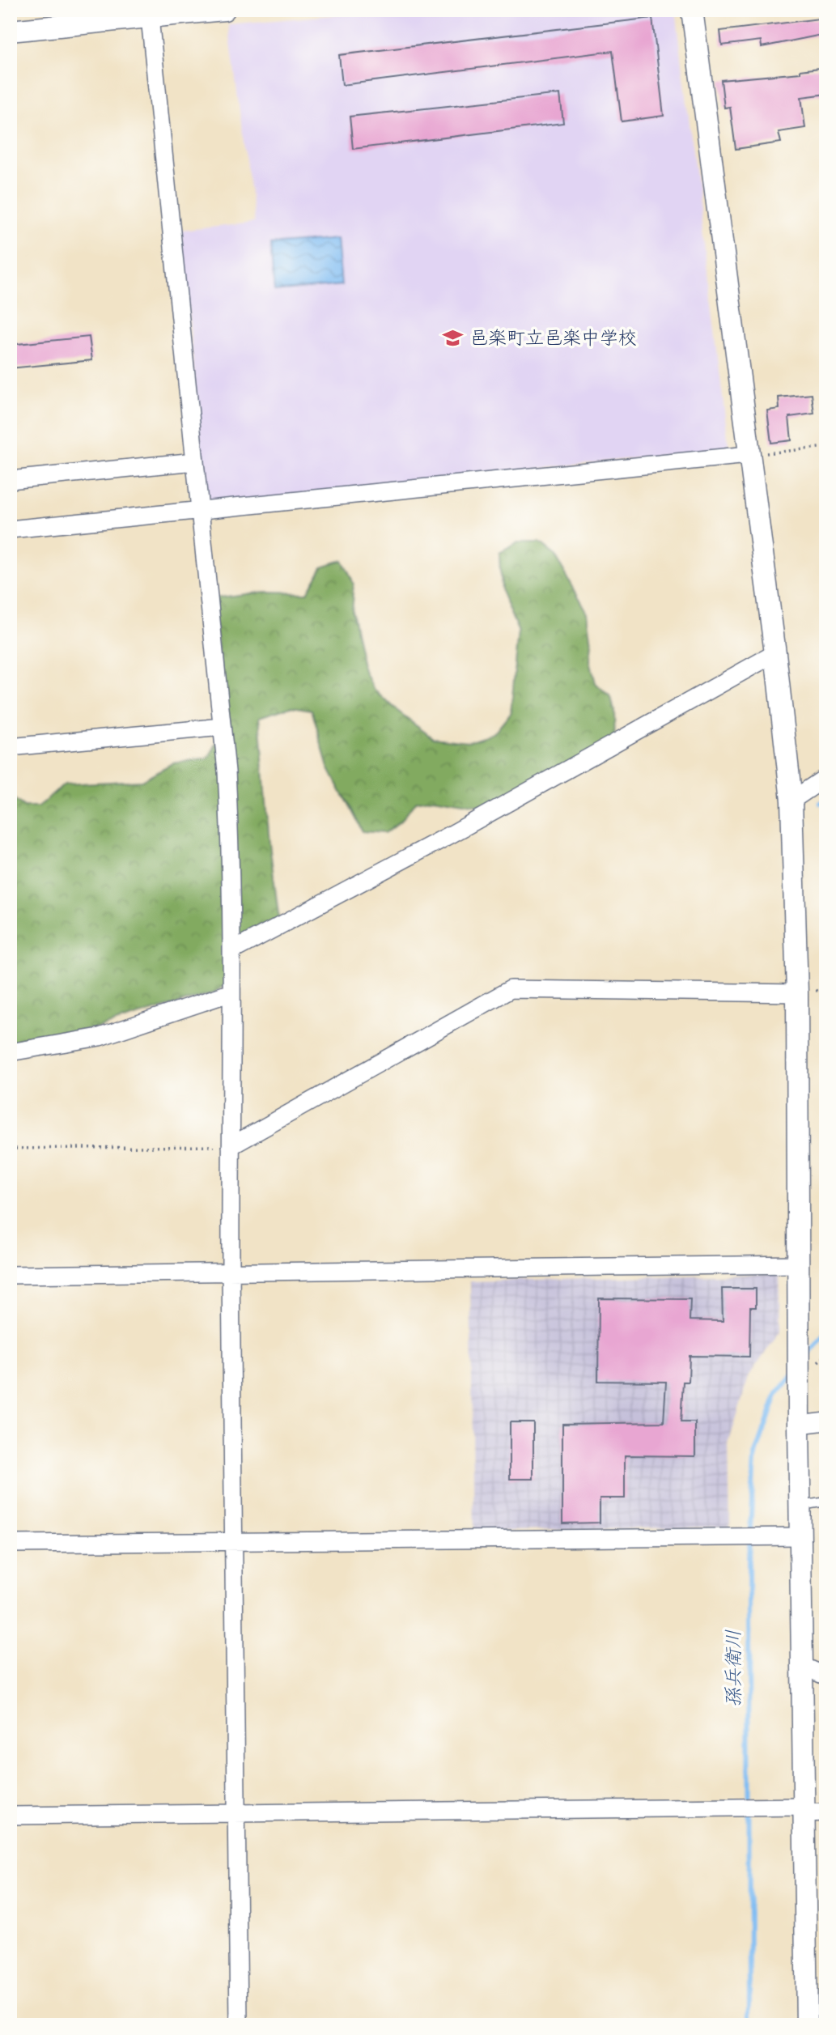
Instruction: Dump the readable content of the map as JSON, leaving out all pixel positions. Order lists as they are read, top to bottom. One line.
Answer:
{"water":["孫兵衛川"],"places":{"school or university":["邑楽町立邑楽中学校"]}}
